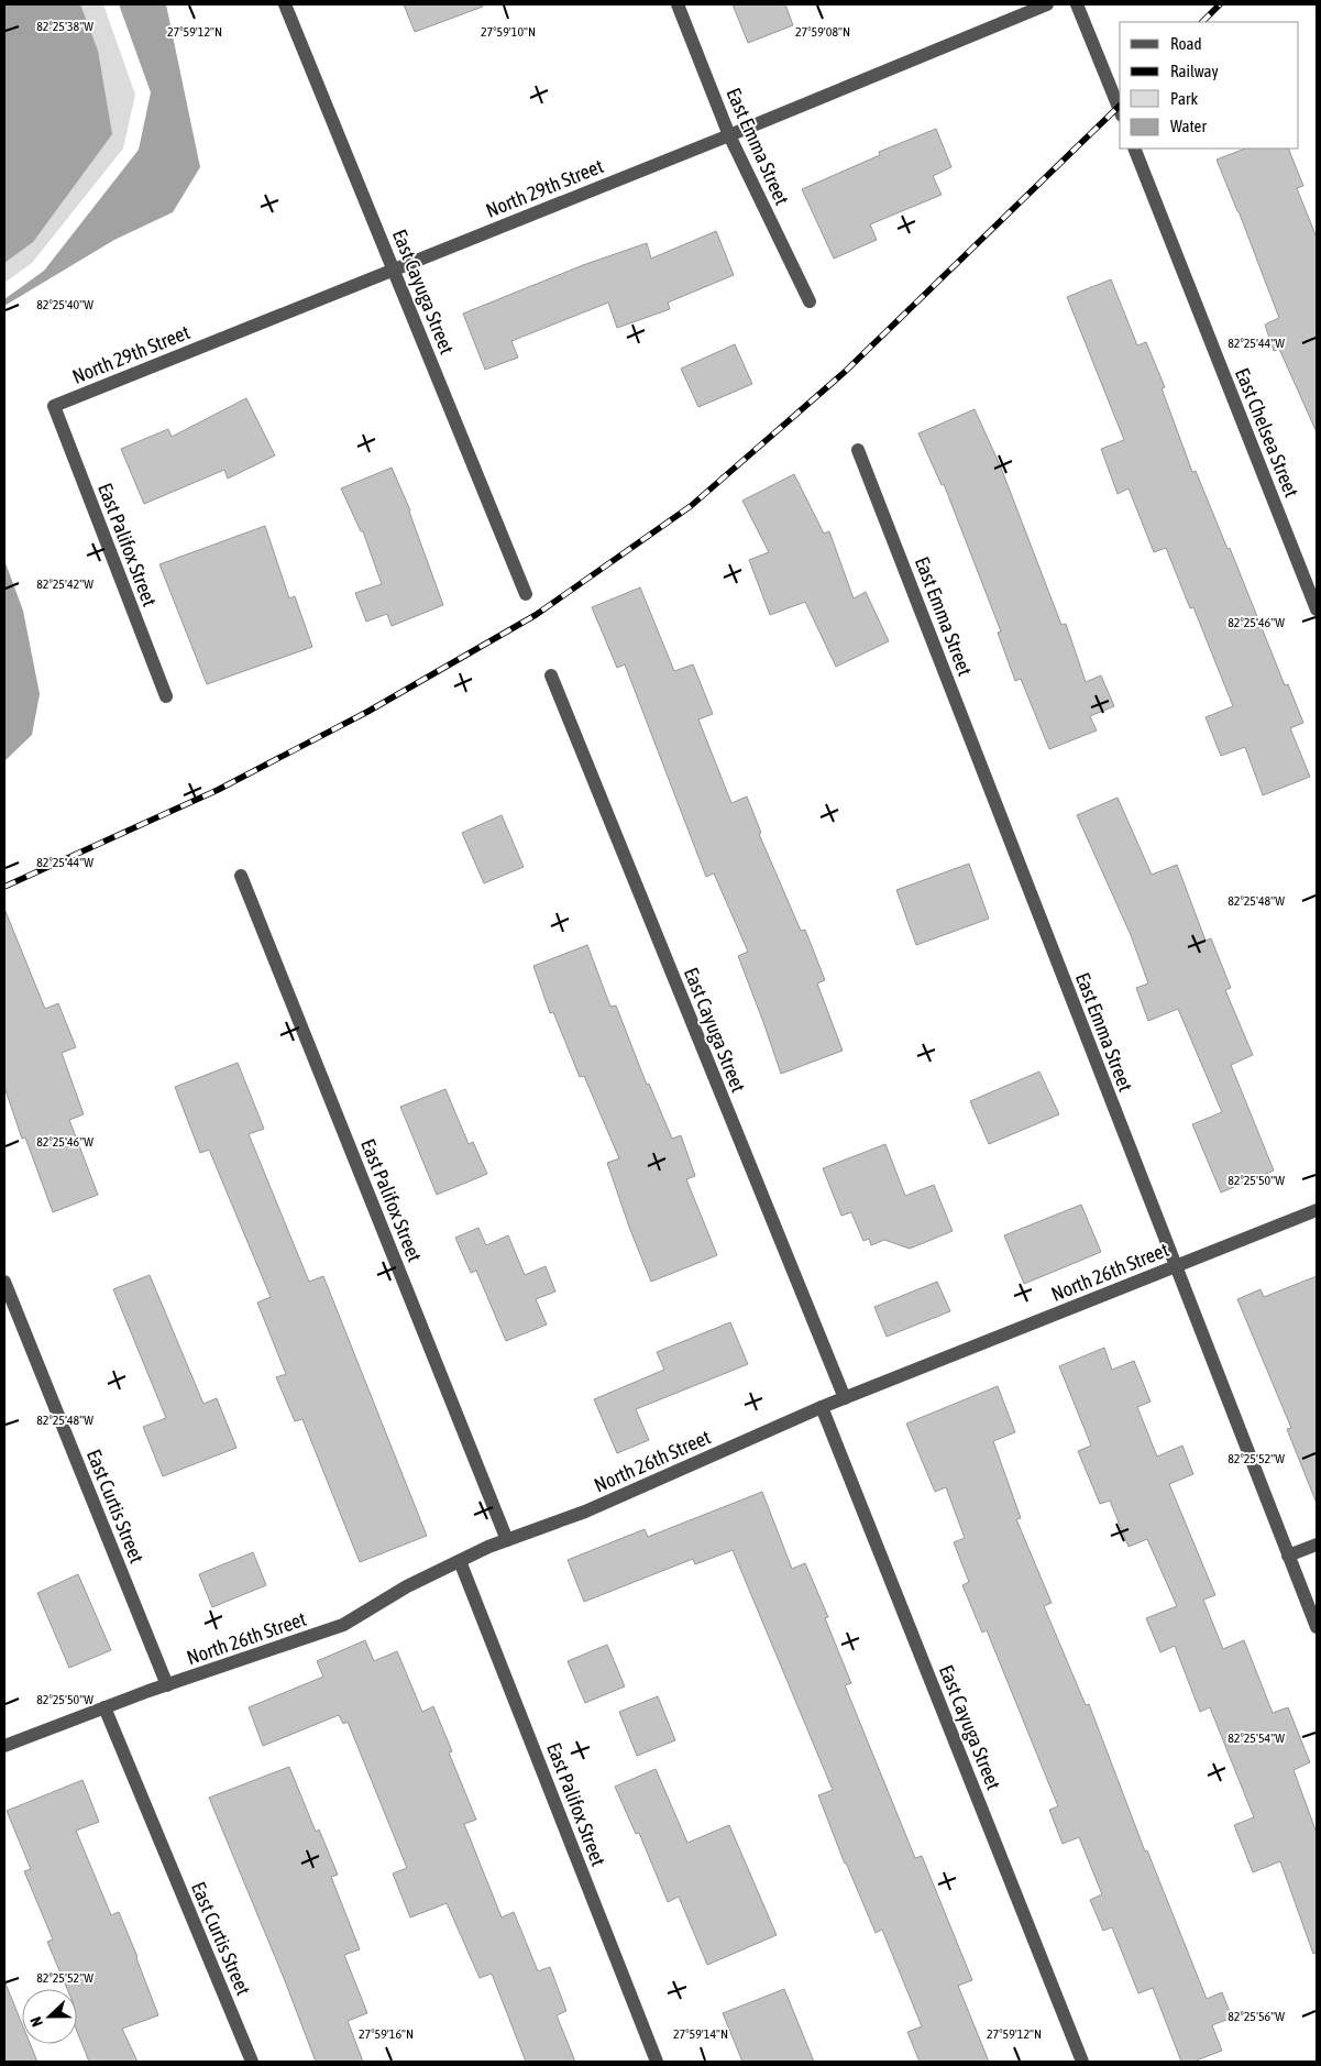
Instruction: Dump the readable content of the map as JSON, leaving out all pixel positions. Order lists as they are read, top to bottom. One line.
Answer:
{"streets":{"street":["East Emma Street","North 29th Street","East Cayuga Street","East Chelsea Street","East Palifox Street","North 26th Street","East Curtis Street"]},"crossings":[["East Emma Street","North 29th Street"],["East Emma Street","North 26th Street"],["North 29th Street","East Cayuga Street"],["North 29th Street","East Palifox Street"],["East Cayuga Street","North 26th Street"],["East Palifox Street","North 26th Street"],["North 26th Street","East Curtis Street"]],"legend":["Road","Railway","Park","Water"],"north":"left","coordinates":["82°25'38\"W","27°59'12\"N","27°59'10\"N","27°59'08\"N","82°25'40\"W","82°25'44\"W","82°25'42\"W","82°25'46\"W","82°25'48\"W","82°25'50\"W","82°25'52\"W","82°25'54\"W","82°25'56\"W","27°59'16\"N","27°59'14\"N"]}
